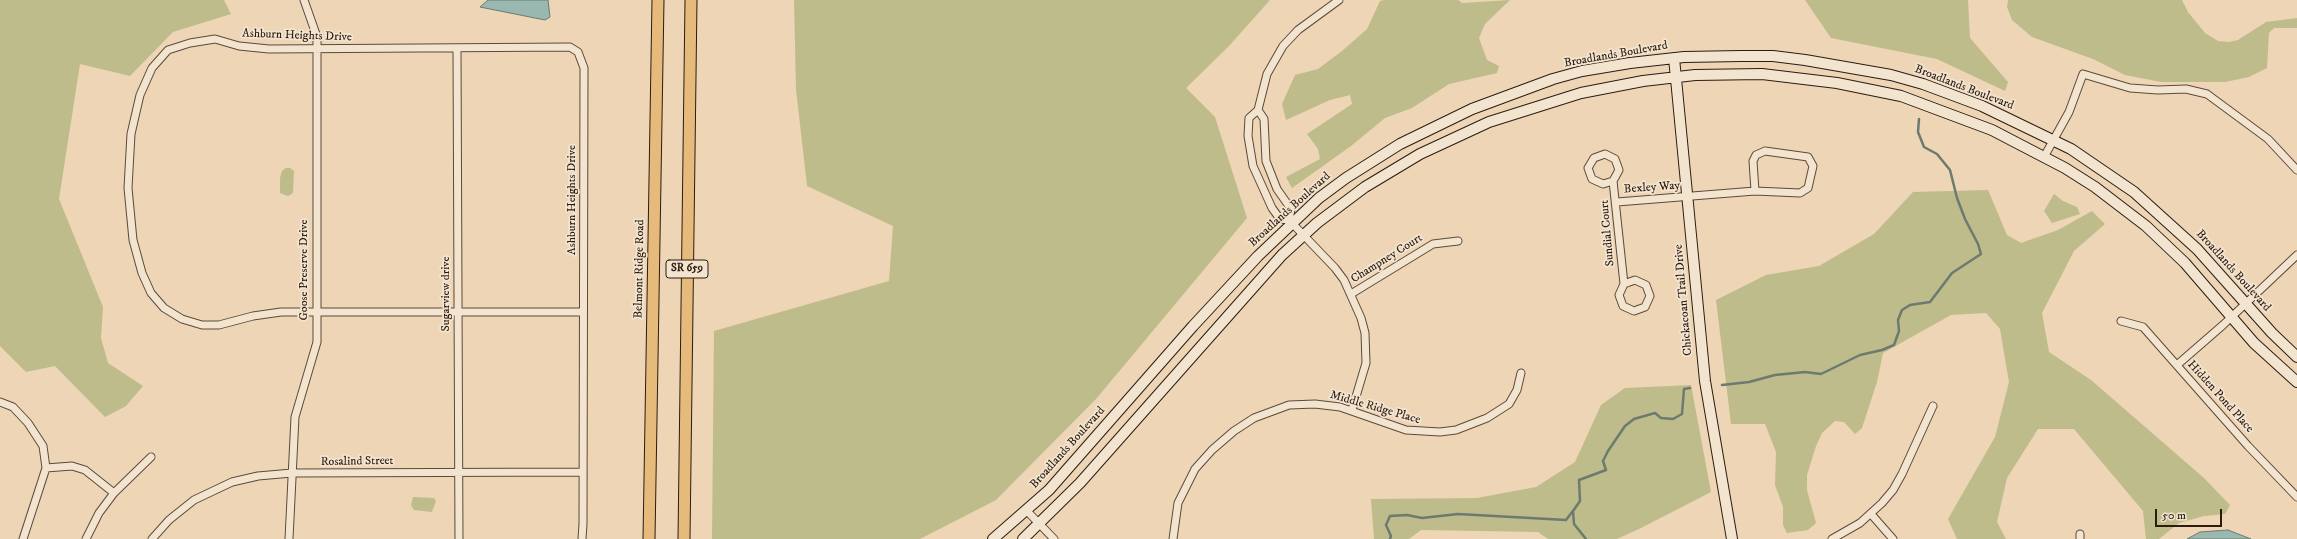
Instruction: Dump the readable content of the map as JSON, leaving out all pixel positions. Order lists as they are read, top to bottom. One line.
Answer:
{"streets":{"main road":["Broadlands Boulevard","Belmont Ridge Road","SR 659","Chickacoan Trail Drive"],"street":["Ashburn Heights Drive","Bexley Way","Sundial Court","Champney Court","Goose Preserve Drive","Sugarview drive","Hidden Pond Place","Middle Ridge Place","Rosalind Street"]},"crossings":[["Ashburn Heights Drive","Goose Preserve Drive"],["Ashburn Heights Drive","Sugarview drive"],["Ashburn Heights Drive","Rosalind Street"],["Broadlands Boulevard","Chickacoan Trail Drive"],["Bexley Way","Sundial Court"],["Bexley Way","Chickacoan Trail Drive"],["Goose Preserve Drive","Rosalind Street"],["Sugarview drive","Rosalind Street"]],"scale_bar":"50 m"}
